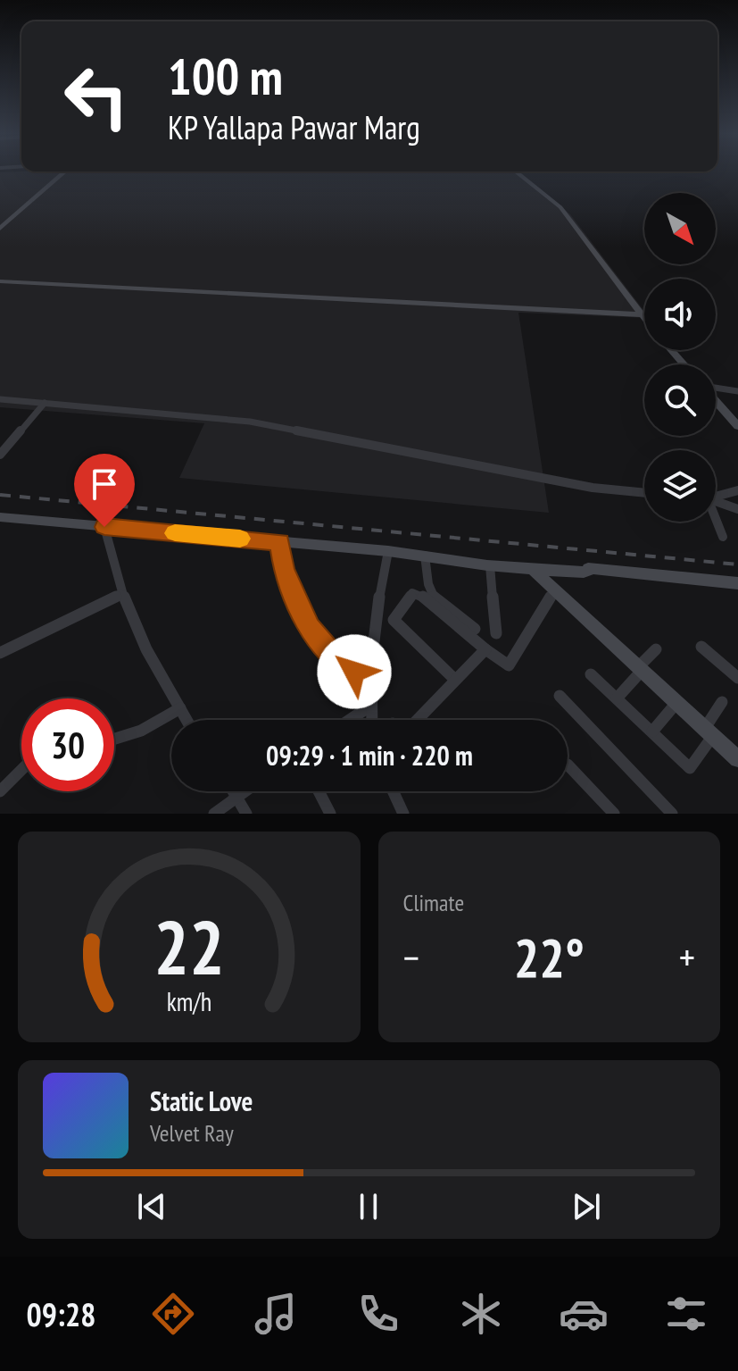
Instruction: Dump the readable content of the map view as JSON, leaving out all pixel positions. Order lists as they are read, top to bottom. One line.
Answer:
{"north":"bottom right","page":{"turn":["100 m","KP Yallapa Pawar Marg"],"limit":"30","trip":"09:29 · 1 min · 220 m","tile":"Climate","heat":["−","22°","+"],"song":["Static Love","Velvet Ray"],"tabs":"09:28","gauge":["22","km/h"]}}
